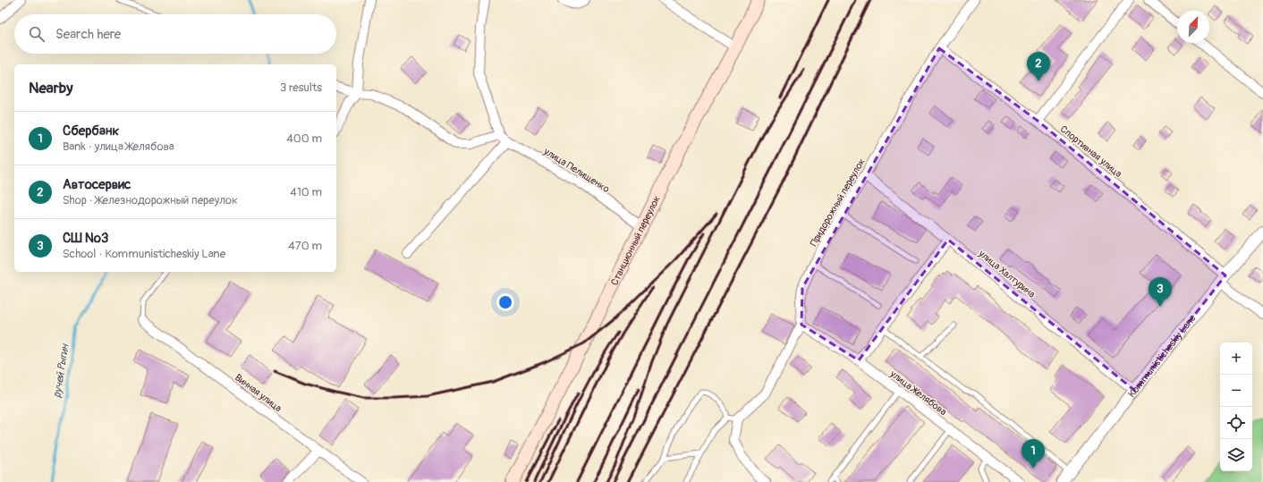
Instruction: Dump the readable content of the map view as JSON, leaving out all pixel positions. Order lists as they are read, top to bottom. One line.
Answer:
{"streets":{"main road":["Станционный переулок"],"street":["Спортивная улица","улица Пелищенко","Придорожный переулок","улица Халтурина","Kommunisticheskiy Lane","Винная улица","улица Желябова"]},"crossings":[["Спортивная улица","Придорожный переулок"],["Спортивная улица","Kommunisticheskiy Lane"],["улица Пелищенко","Станционный переулок"],["Придорожный переулок","улица Халтурина"],["Придорожный переулок","улица Желябова"],["улица Халтурина","Kommunisticheskiy Lane"]],"water":["ручей Рыгин"],"north":"top right","page":{"search":"Search here","pins":["2","3","1"],"heading":["Nearby","3 results"],"list":[{"mark":"1","name":"Сбербанк","note":"Bank · улица Желябова","value":"400 m"},{"mark":"2","name":"Автосервис","note":"Shop · Железнодорожный переулок","value":"410 m"},{"mark":"3","name":"СШ №3","note":"School · Kommunisticheskiy Lane","value":"470 m"}],"map_buttons":["+","−"]}}
